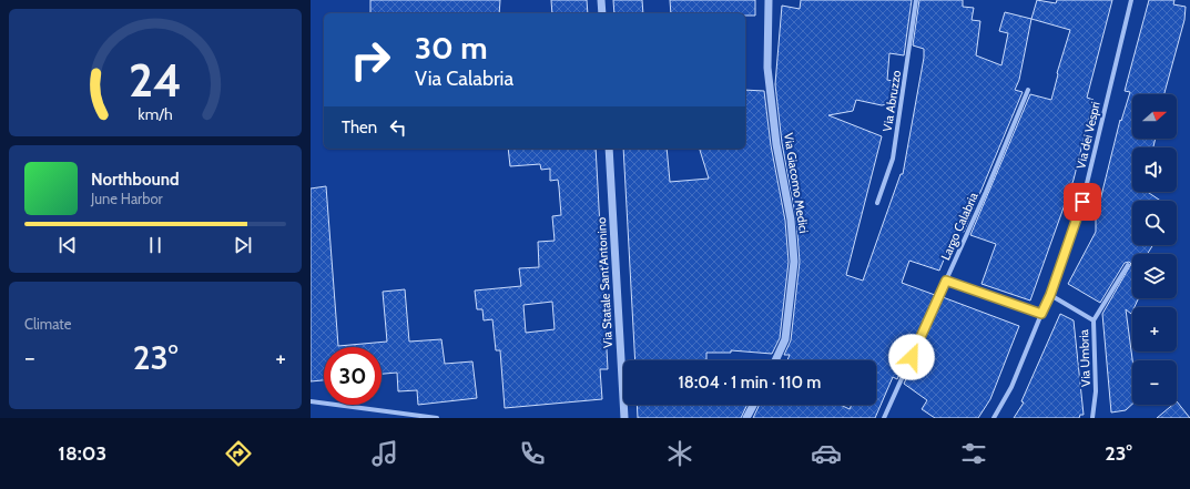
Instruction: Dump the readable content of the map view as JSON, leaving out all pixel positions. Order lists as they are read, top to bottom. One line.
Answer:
{"streets":{"street":["Via Abruzzo","Via dei Vespri","Via Giacomo Medici","Largo Calabria","Via Statale Sant'Antonino","Via Umbria"]},"crossings":[["Via dei Vespri","Via Umbria"]],"north":"right","page":{"turn":["30 m","Via Calabria"],"map_buttons":["+","−"],"then":"Then","song":["Northbound","June Harbor"],"tile":"Climate","heat":["−","23°","+"],"limit":"30","trip":"18:04 · 1 min · 110 m","tabs":["18:03","23°"],"gauge":["24","km/h"]}}
